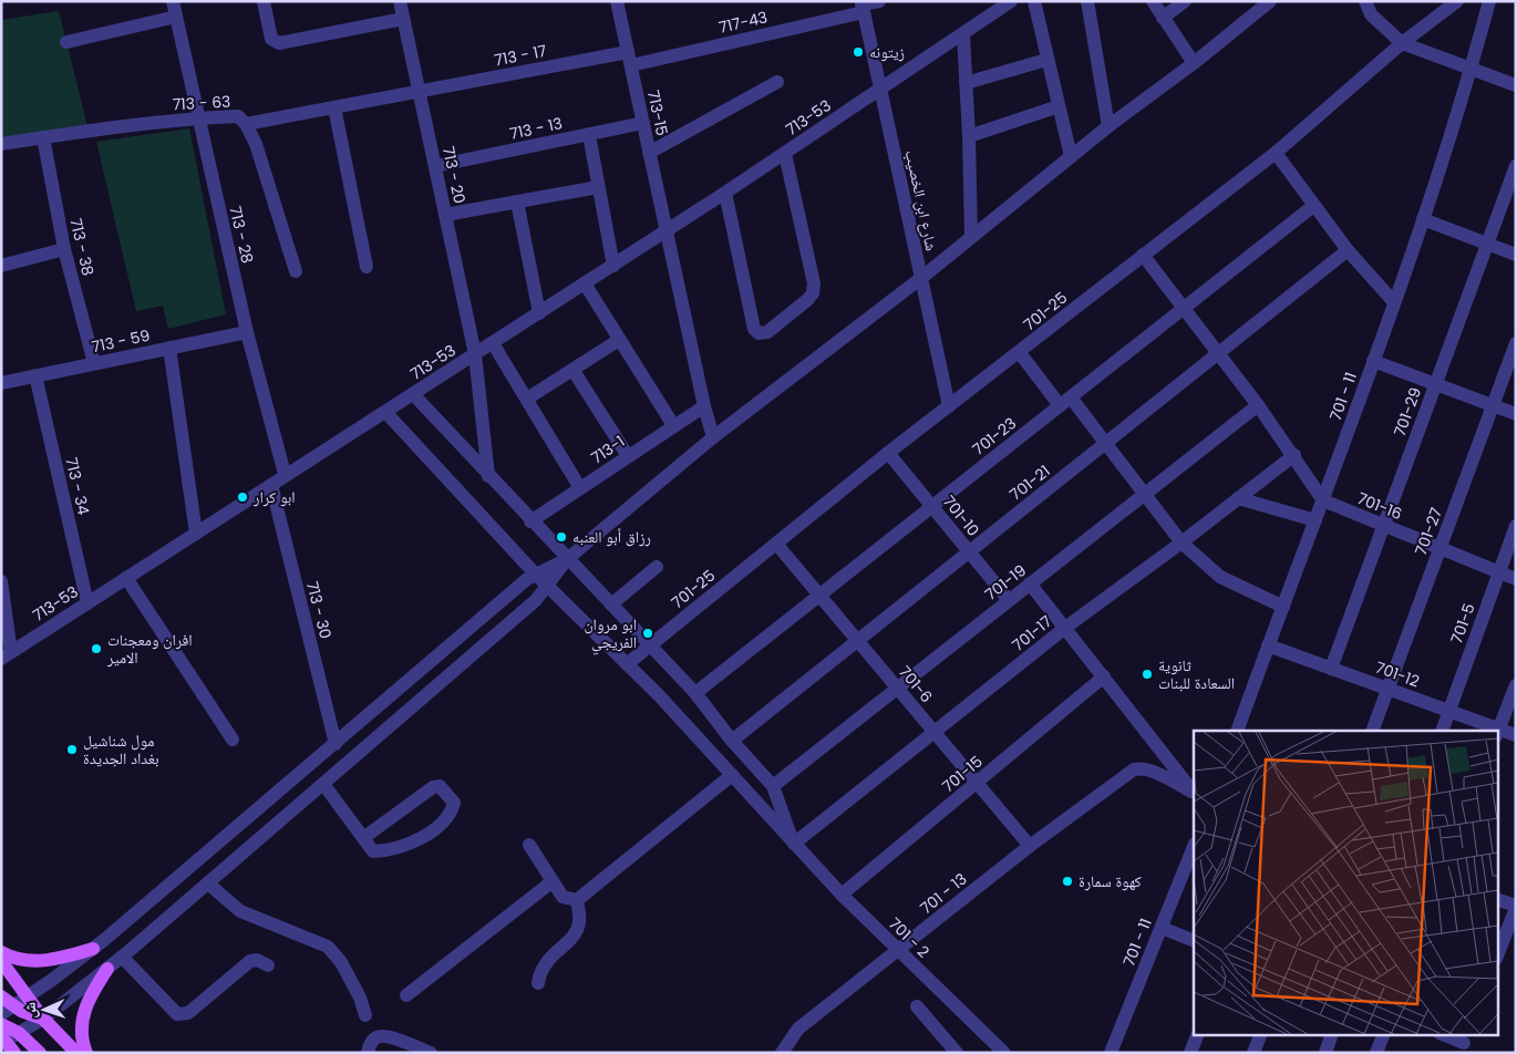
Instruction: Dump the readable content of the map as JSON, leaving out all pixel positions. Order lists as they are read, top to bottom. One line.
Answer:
{"streets":{"street":["717-43","713 - 17","713 - 63","713-15","713-53","713 - 13","713 - 20","شارع ابن الخصيب","713 - 28","713 - 38","701-25","713 - 59","701 - 11","701-29","701-23","713-1","701-21","713 - 34","701-16","701-10","701-27","701-19","713 - 30","701-5","701-17","701-12","701-6","701-15","701 - 13","701 - 2"]},"crossings":[["717-43","713 - 17"],["717-43","713-15"],["717-43","شارع ابن الخصيب"],["713 - 17","713 - 63"],["713 - 17","713-15"],["713 - 17","713 - 20"],["713 - 63","713 - 28"],["713 - 63","713 - 38"],["713-15","713-53"],["713-15","713 - 13"],["713-15","713-1"],["713-53","713 - 20"],["713-53","شارع ابن الخصيب"],["713-53","713 - 28"],["713-53","713 - 34"],["713-53","713 - 30"],["713-53","701 - 2"],["713 - 13","713 - 20"],["شارع ابن الخصيب","701-25"],["713 - 28","713 - 59"],["713 - 38","713 - 59"],["701-25","701-10"],["701-25","701-6"],["701-25","701 - 2"],["713 - 59","713 - 34"],["701 - 11","701-16"],["701 - 11","701-12"],["701-29","701-16"],["701-29","701-12"],["701-23","701-10"],["701-23","701-6"],["701-21","701-10"],["701-21","701-6"],["701-16","701-27"],["701-16","701-5"],["701-10","701-19"],["701-27","701-12"],["701-19","701-6"],["701-5","701-12"],["701-17","701-6"],["701-17","701 - 2"],["701-6","701-15"],["701-6","701 - 13"],["701-15","701 - 2"],["701 - 13","701 - 2"]],"places":["زيتونه","ابو كرار","رزاق أبو العنبه","ابو مروان الفريجي","افران ومعجنات الامير","ثانوية السعادة للبنات","مول شناشيل بغداد الجديدة","كهوة سمارة"],"north":"left"}
